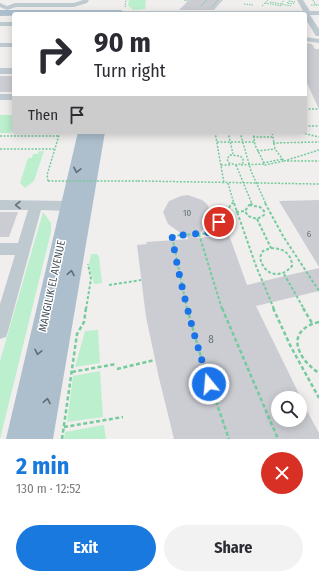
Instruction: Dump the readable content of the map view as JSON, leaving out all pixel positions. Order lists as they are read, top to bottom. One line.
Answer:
{"streets":{"main road":["MANGILIK EL AVENUE"]},"house_numbers":["10","6","8"],"page":{"turn":["90 m","Turn right"],"then":"Then","heading":["2 min","130 m · 12:52"],"buttons":["Exit","Share"]}}
